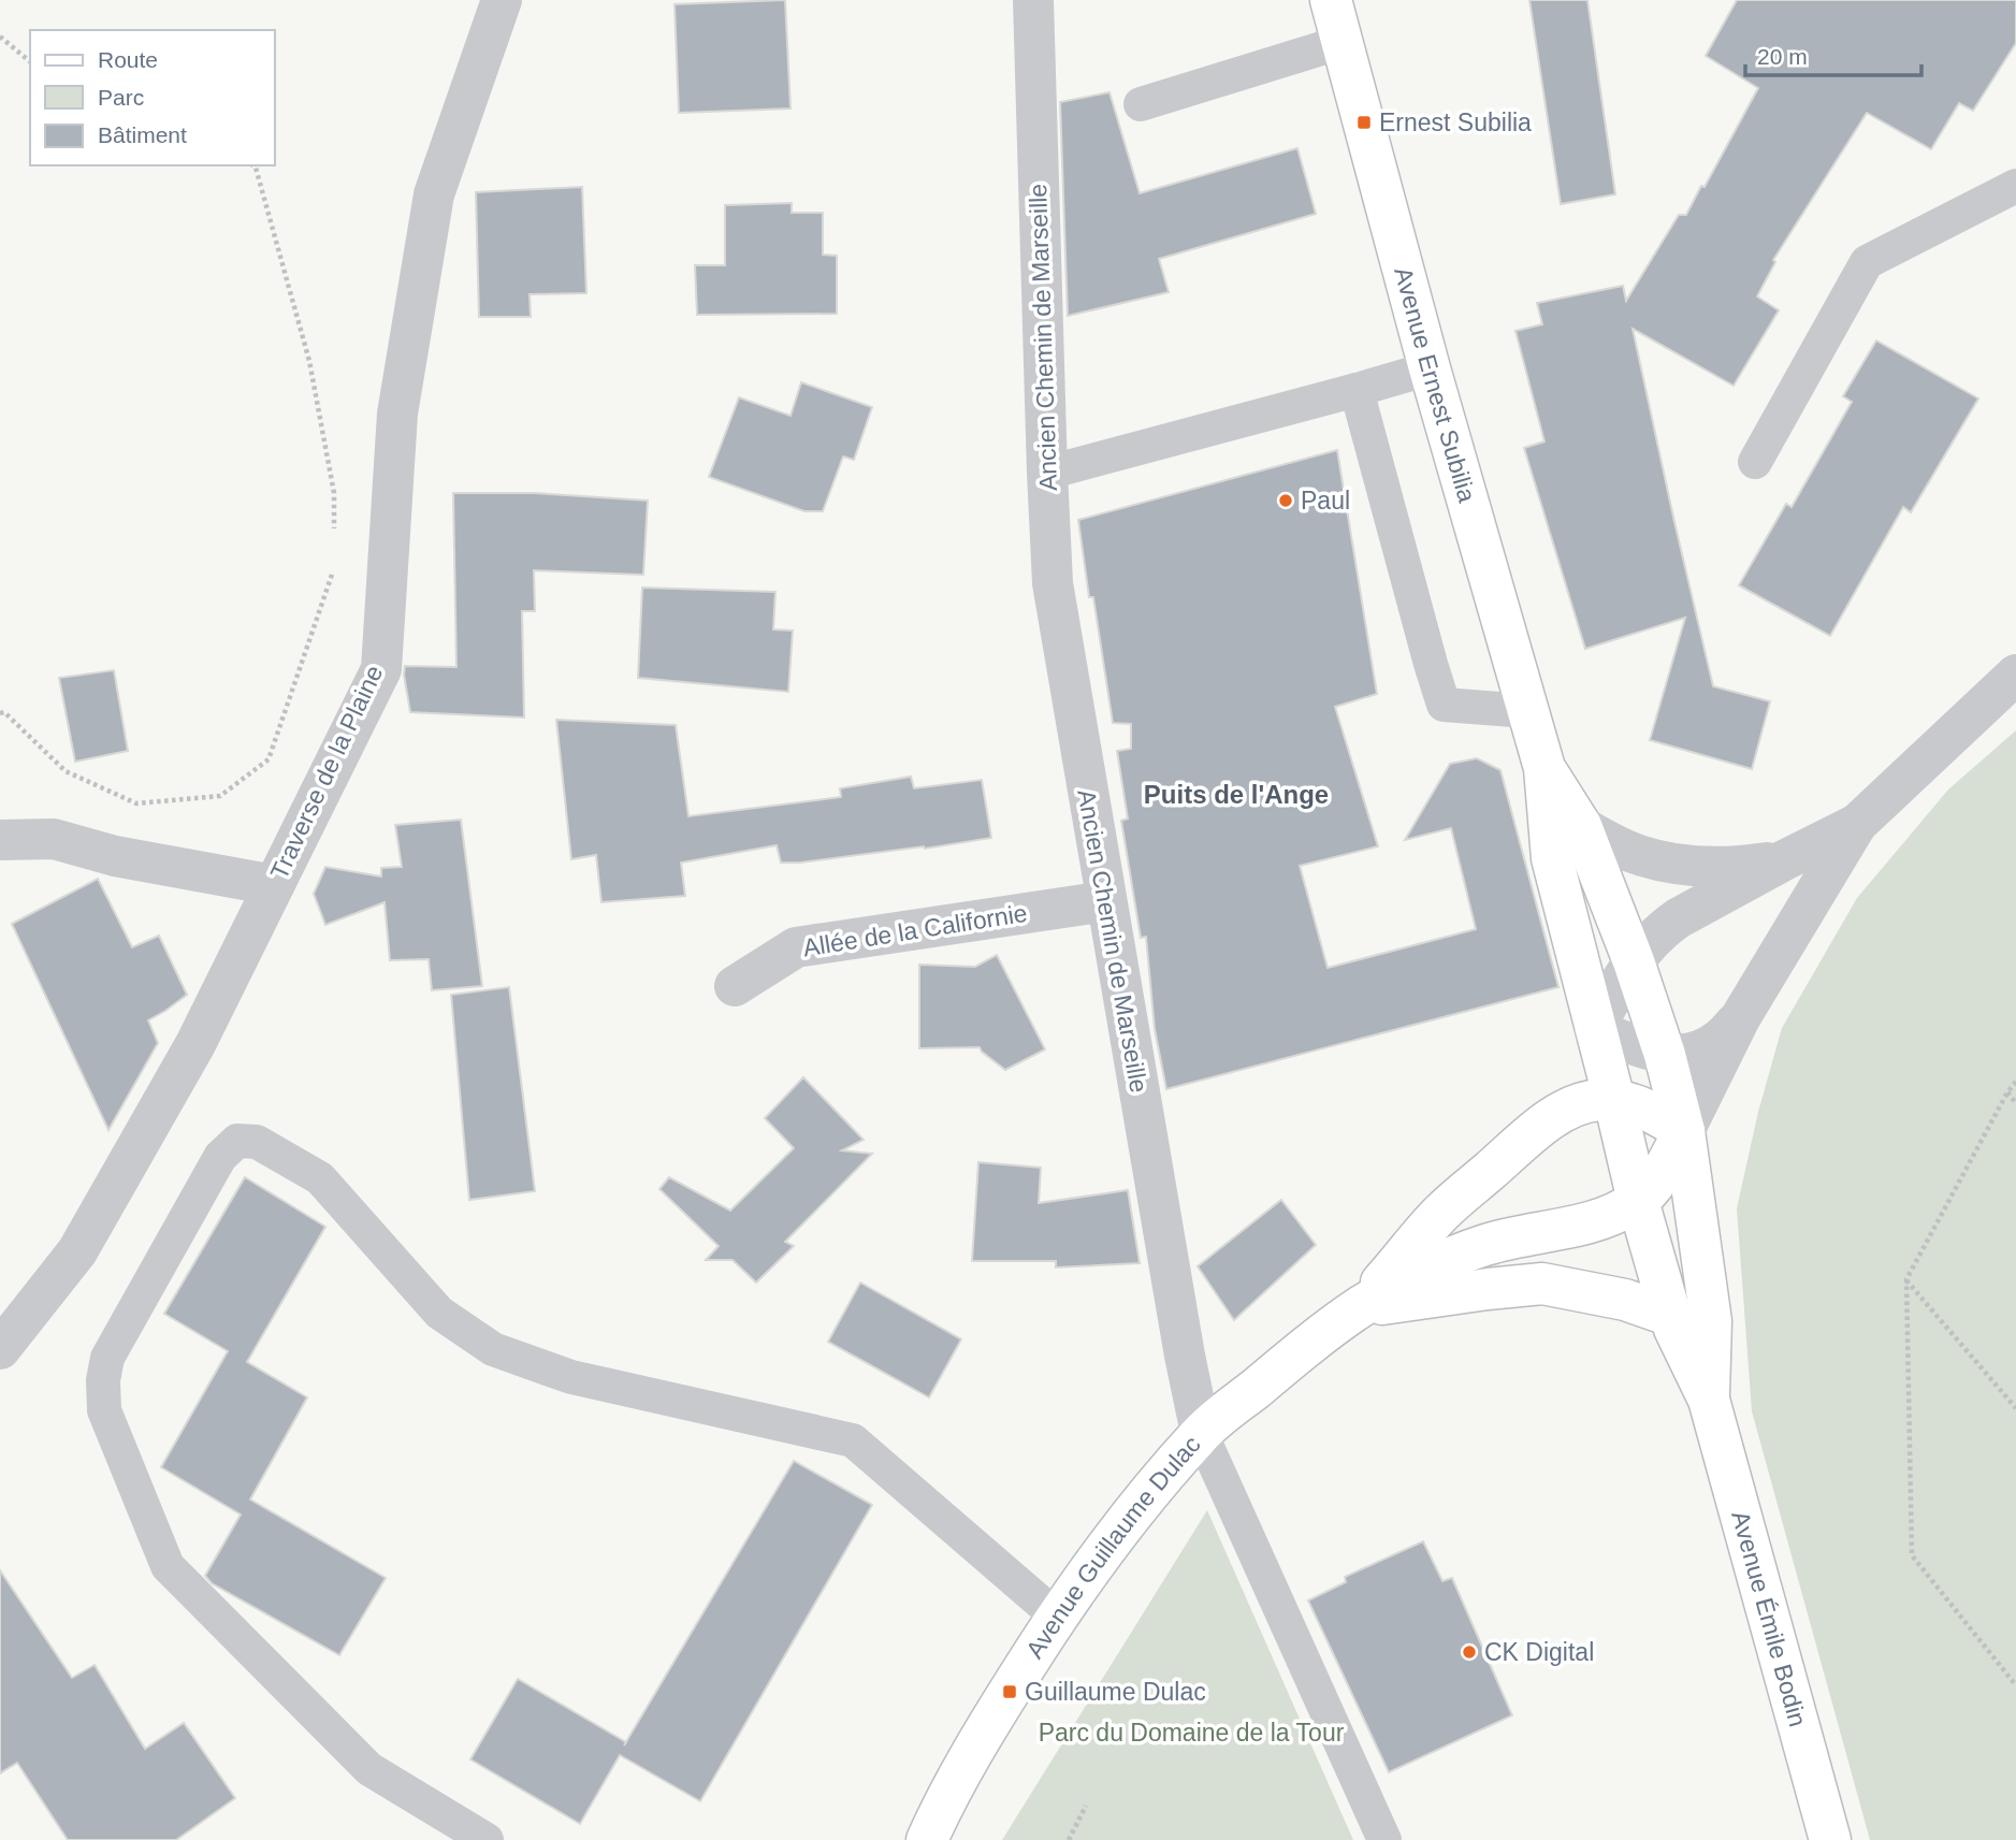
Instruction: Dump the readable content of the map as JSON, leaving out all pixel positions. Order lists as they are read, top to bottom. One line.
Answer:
{"streets":{"main road":["Avenue Ernest Subilia","Avenue Guillaume Dulac","Avenue Émile Bodin"],"street":["Ancien Chemin de Marseille","Traverse de la Plaine","Allée de la Californie"]},"crossings":[["Ancien Chemin de Marseille","Allée de la Californie"],["Ancien Chemin de Marseille","Avenue Guillaume Dulac"],["Avenue Ernest Subilia","Avenue Guillaume Dulac"],["Avenue Ernest Subilia","Avenue Émile Bodin"],["Avenue Guillaume Dulac","Avenue Émile Bodin"]],"districts":["Puits de l'Ange"],"parks":["Parc du Domaine de la Tour"],"places":{"transit":["Ernest Subilia","Guillaume Dulac"],"other":["Paul","CK Digital"]},"legend":["Route","Parc","Bâtiment"],"scale_bar":"20 m"}
